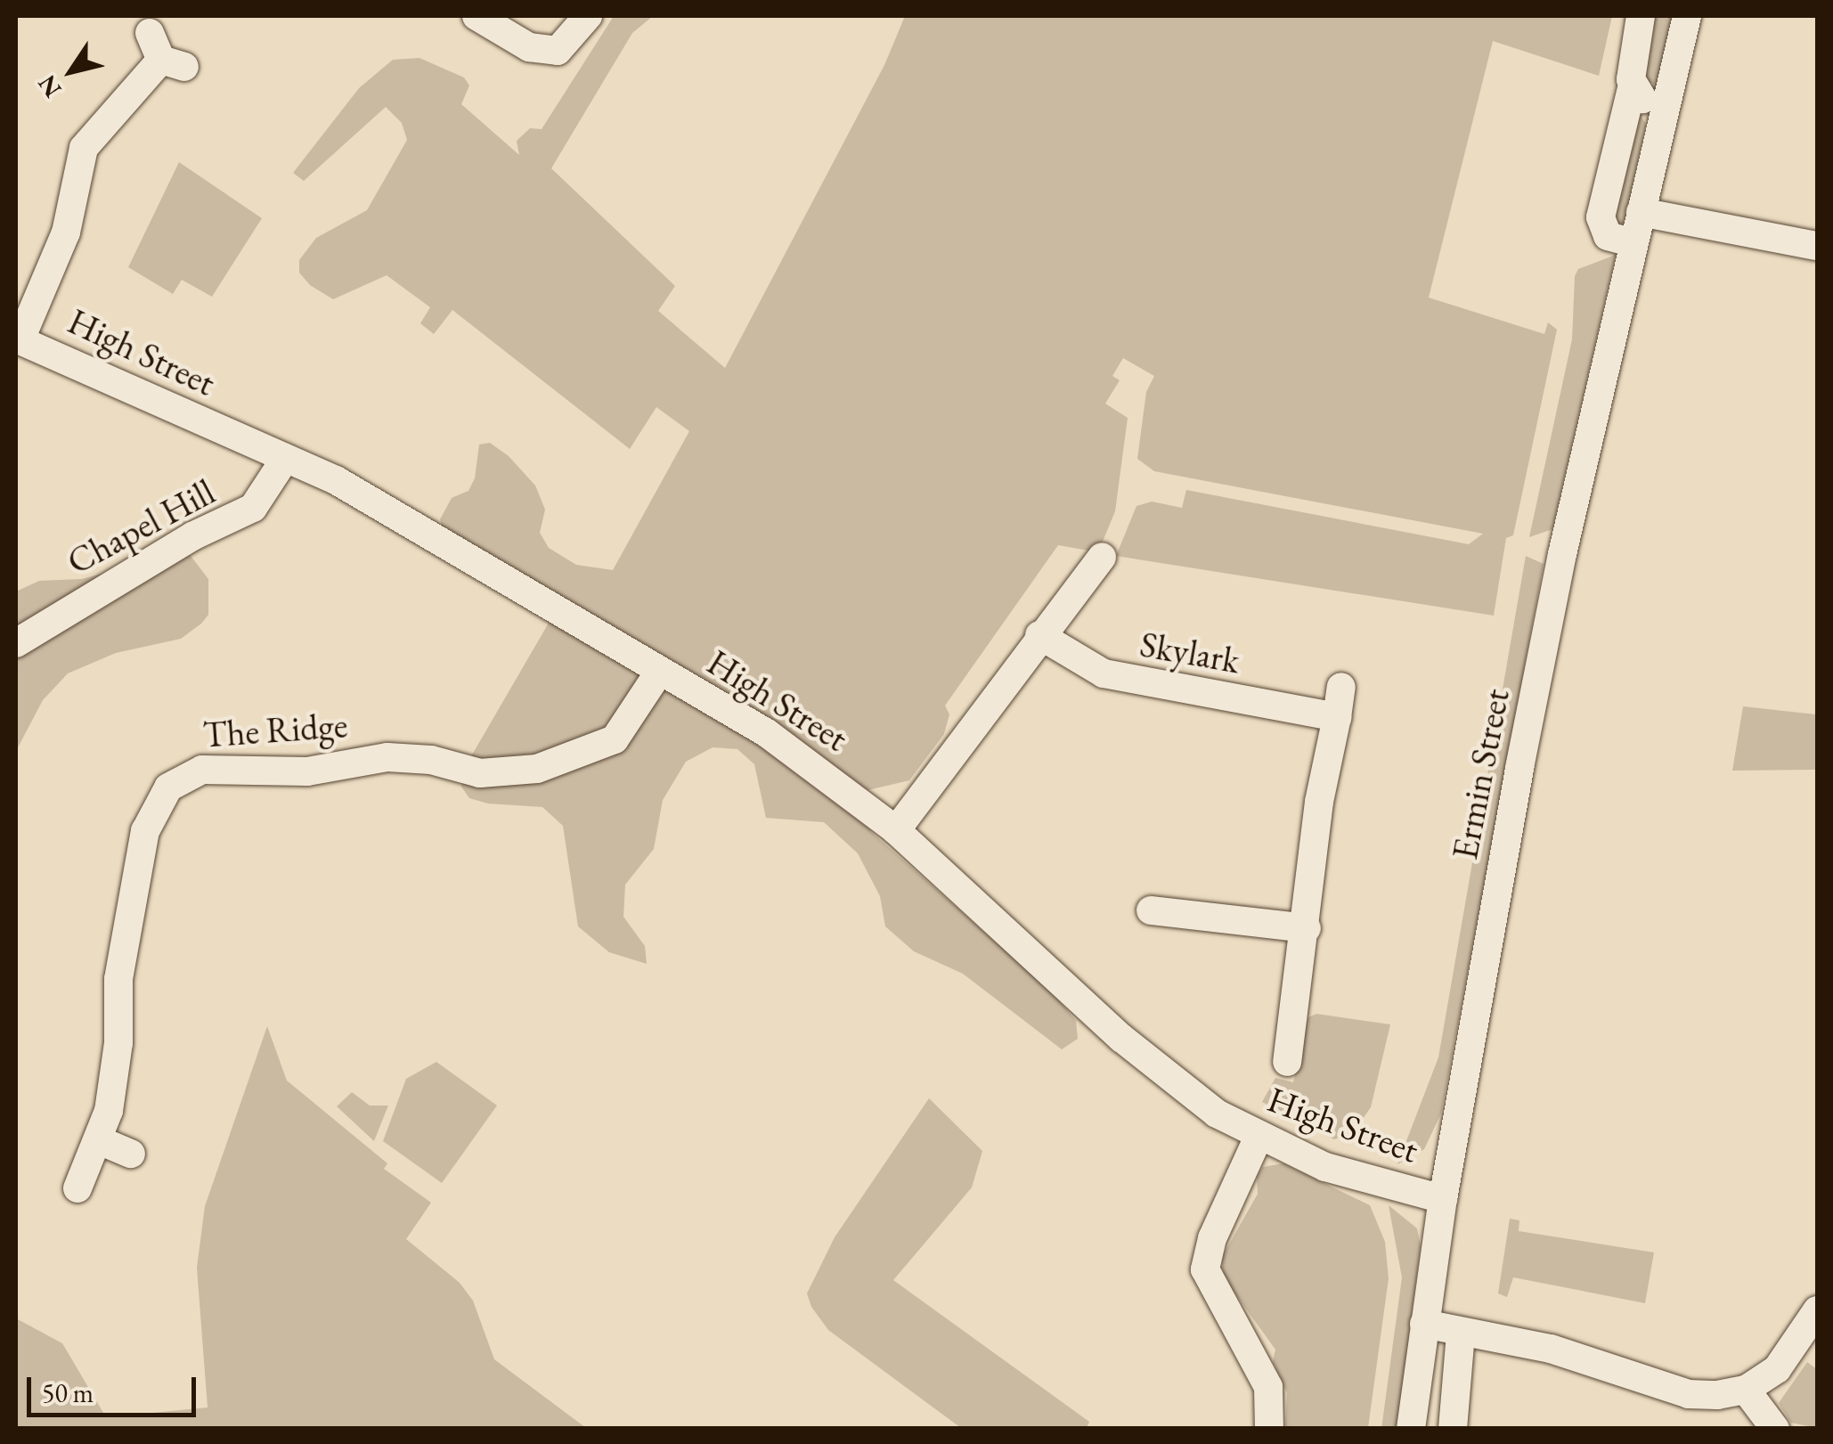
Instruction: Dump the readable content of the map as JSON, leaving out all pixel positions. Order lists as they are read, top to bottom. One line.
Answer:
{"streets":{"street":["High Street","Chapel Hill","Skylark","The Ridge","Ermin Street"]},"crossings":[["High Street","Chapel Hill"],["High Street","The Ridge"],["High Street","Ermin Street"]],"scale_bar":"50 m","north":"bottom left"}
